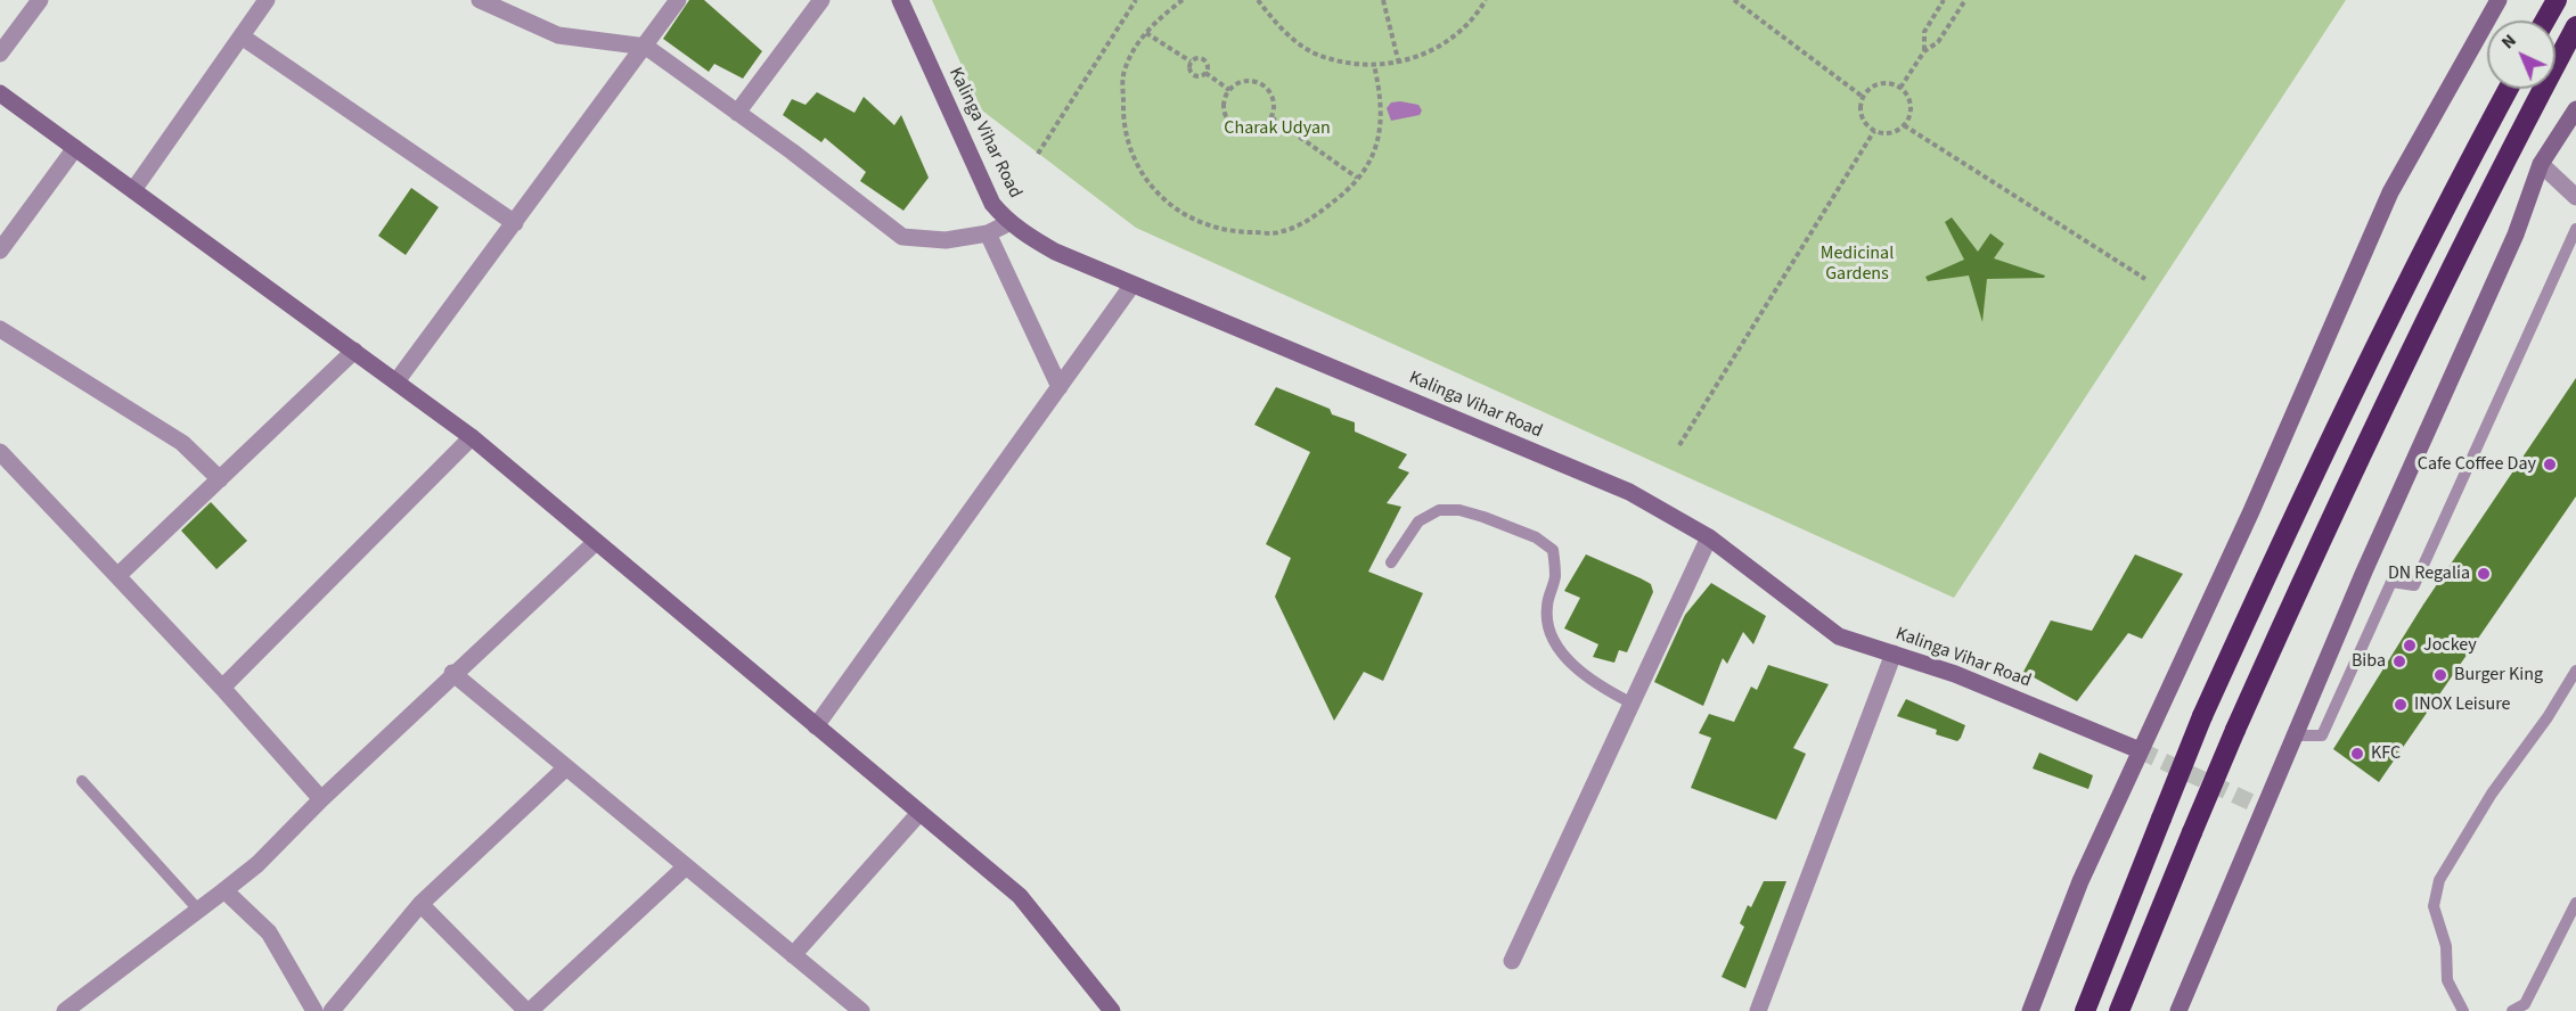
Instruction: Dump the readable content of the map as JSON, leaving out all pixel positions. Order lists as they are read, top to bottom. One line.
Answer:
{"streets":{"street":["Kalinga Vihar Road"]},"parks":["Charak Udyan","Medicinal Gardens"],"places":["Cafe Coffee Day","DN Regalia","Jockey","Biba","Burger King","INOX Leisure","KFC"],"north":"top left"}
